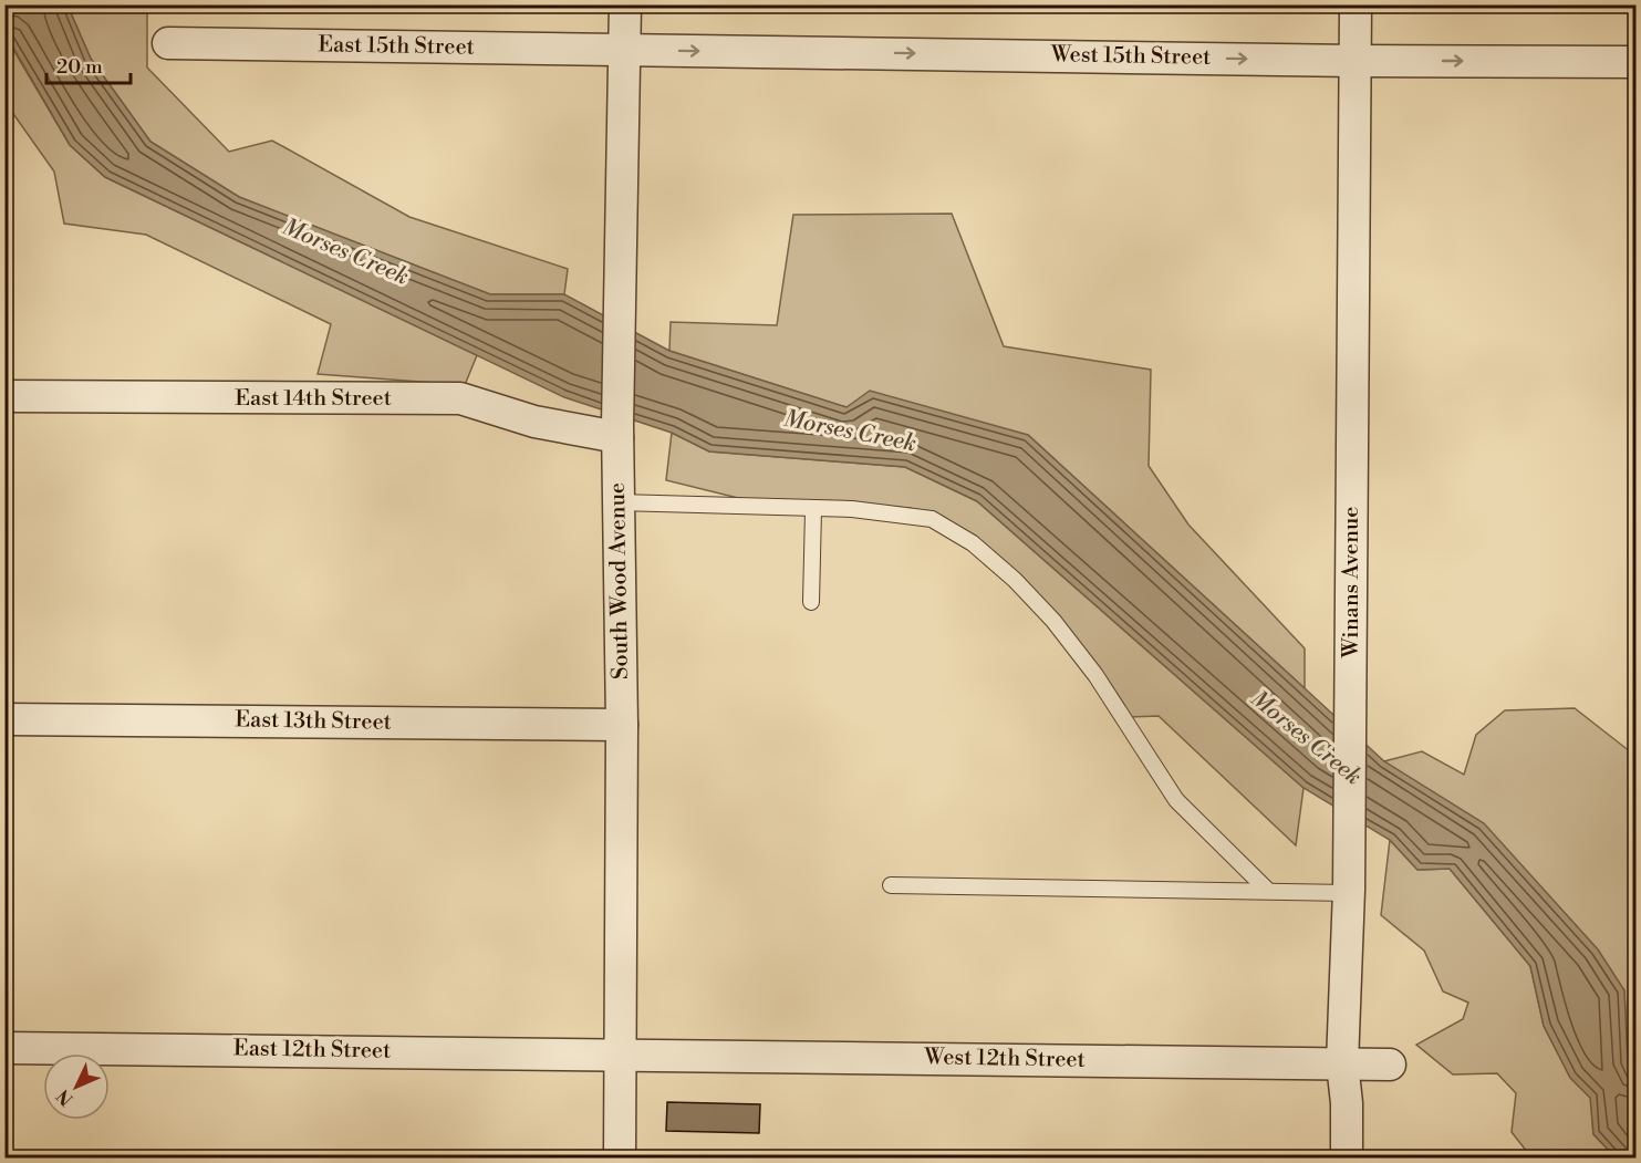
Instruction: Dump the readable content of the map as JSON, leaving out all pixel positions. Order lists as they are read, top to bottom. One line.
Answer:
{"streets":{"street":["East 15th Street","West 15th Street","East 14th Street","South Wood Avenue","Winans Avenue","East 13th Street","East 12th Street","West 12th Street"]},"crossings":[["East 15th Street","West 15th Street"],["East 15th Street","South Wood Avenue"],["West 15th Street","South Wood Avenue"],["West 15th Street","Winans Avenue"],["East 14th Street","South Wood Avenue"],["South Wood Avenue","East 13th Street"],["South Wood Avenue","East 12th Street"],["South Wood Avenue","West 12th Street"],["Winans Avenue","West 12th Street"],["East 12th Street","West 12th Street"]],"one_way":["West 15th Street"],"water":["Morses Creek"],"scale_bar":"20 m","north":"bottom left"}
